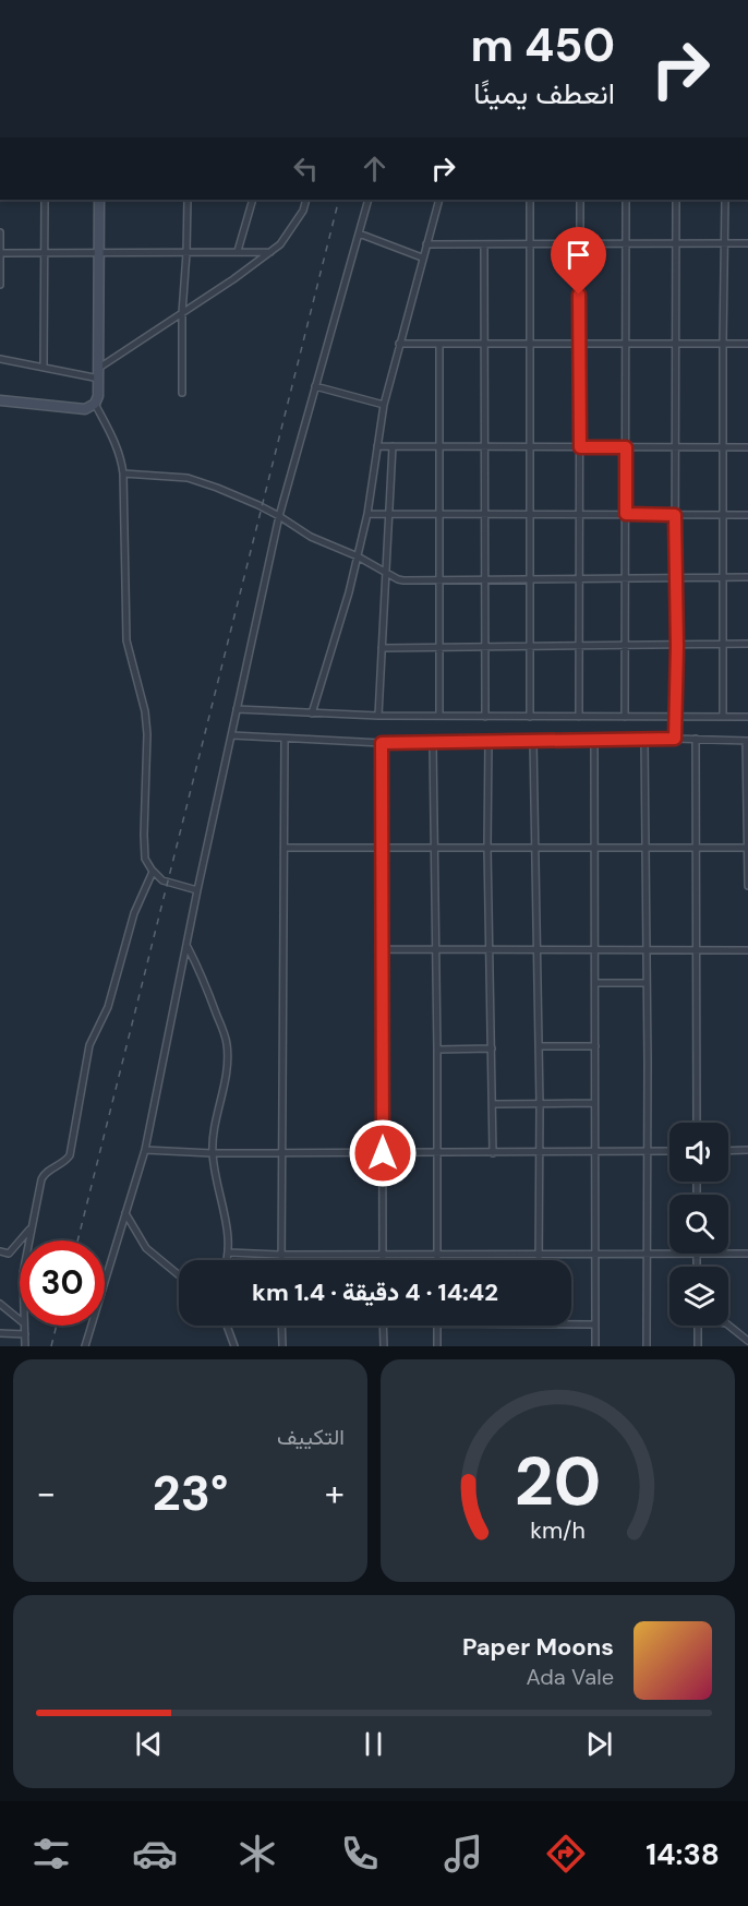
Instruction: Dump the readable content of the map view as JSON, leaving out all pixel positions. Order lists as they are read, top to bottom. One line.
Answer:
{"page":{"turn":["450 m","انعطف يمينًا"],"limit":"30","trip":"14:42 · 4 دقيقة · 1.4 km","tile":"التكييف","heat":["−","23°","+"],"song":["Paper Moons","Ada Vale"],"tabs":"14:38","gauge":["20","km/h"]}}
